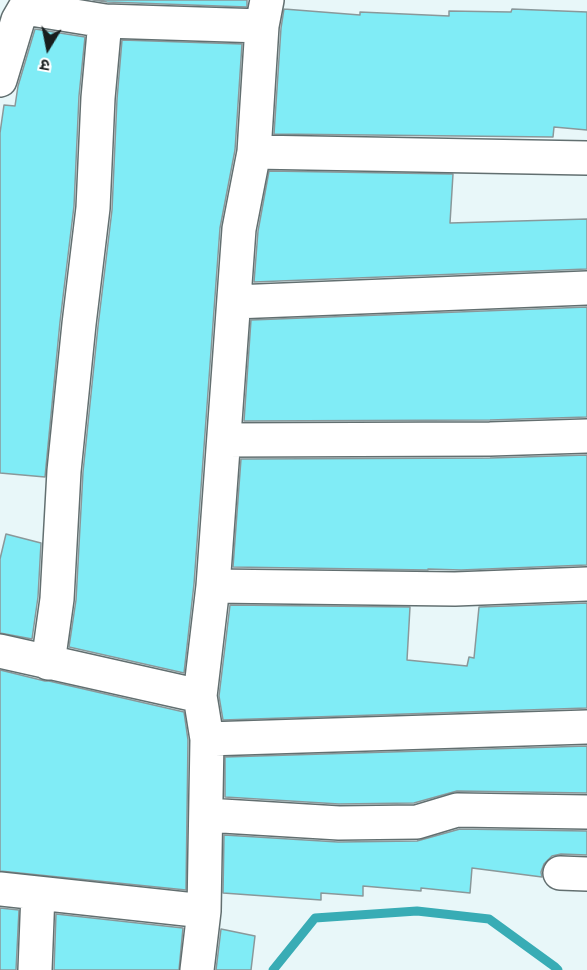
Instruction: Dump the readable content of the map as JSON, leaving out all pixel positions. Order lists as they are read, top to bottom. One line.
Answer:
{"north":"bottom"}
